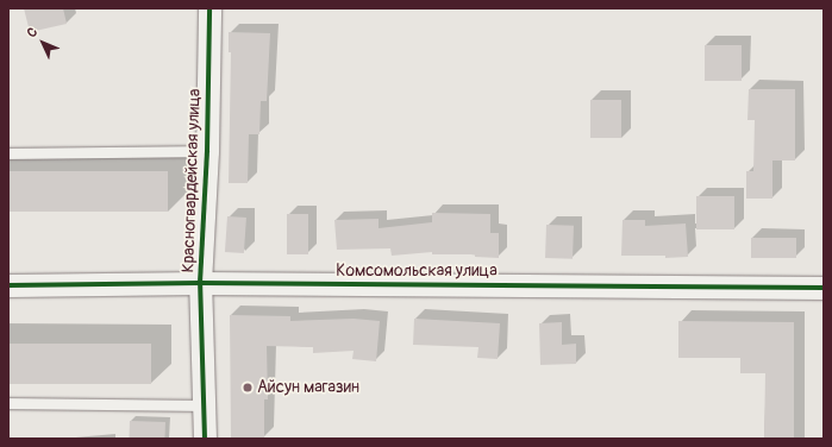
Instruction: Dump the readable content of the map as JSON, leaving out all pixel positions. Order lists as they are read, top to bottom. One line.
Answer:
{"streets":{"street":["Красногвардейская улица","Комсомольская улица"]},"crossings":[["Красногвардейская улица","Комсомольская улица"]],"places":["Айсун магазин"],"north":"top left"}
